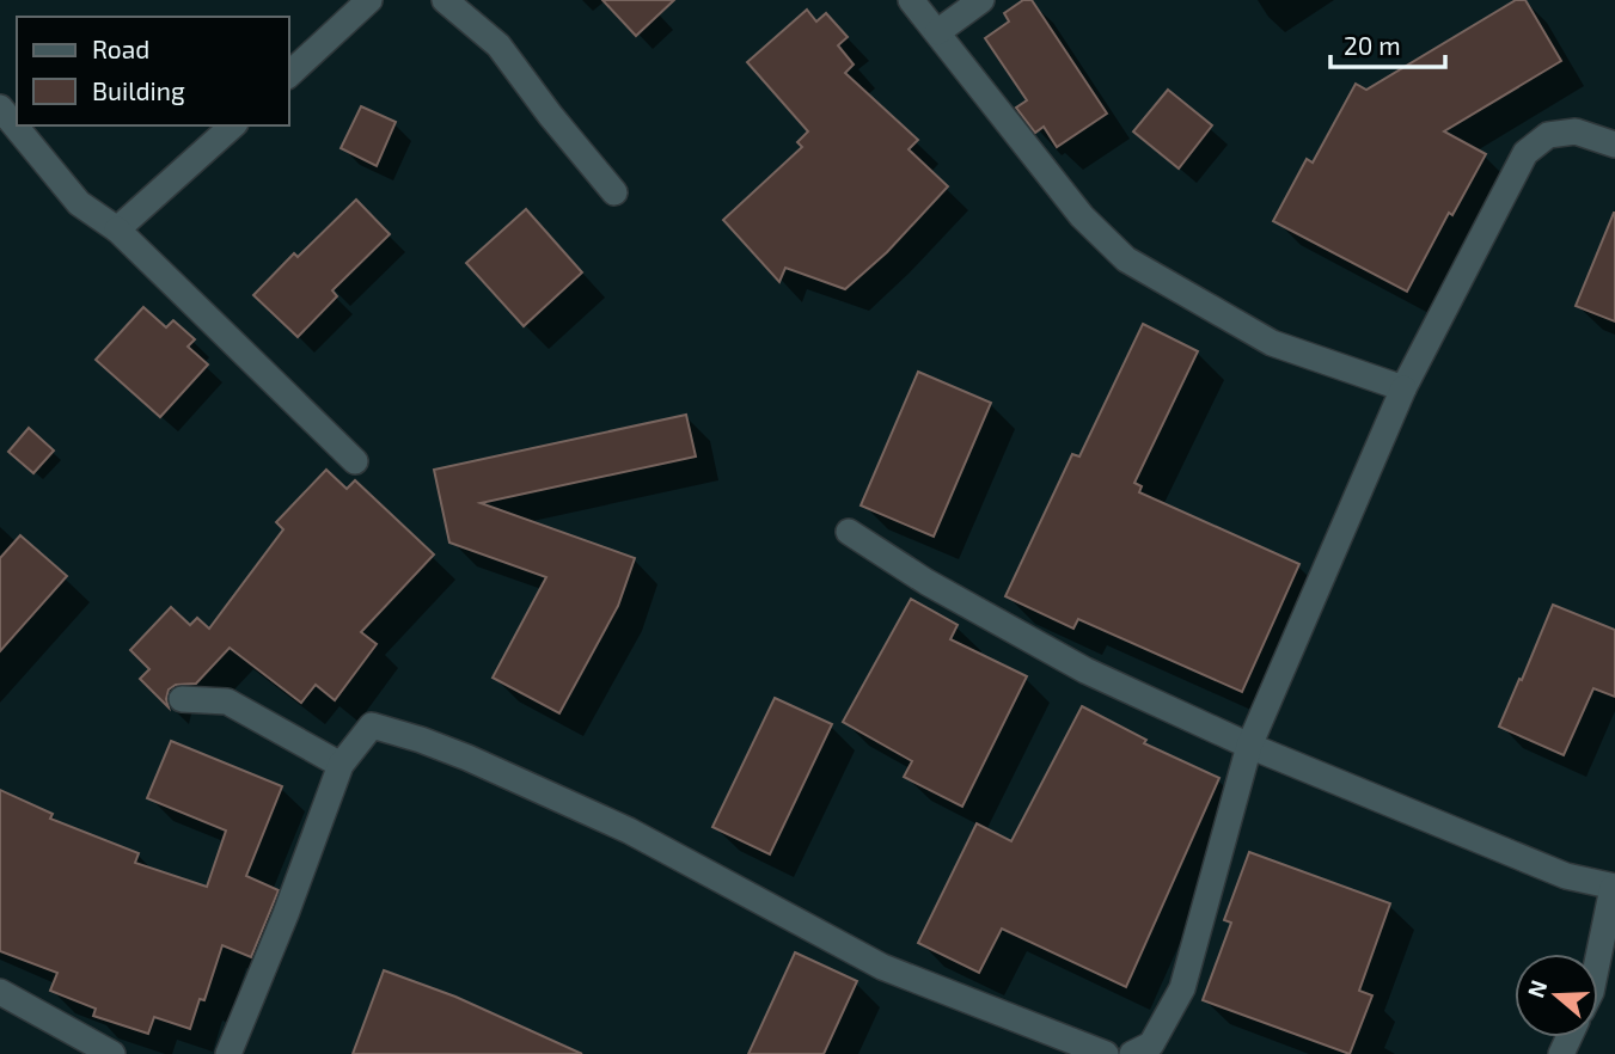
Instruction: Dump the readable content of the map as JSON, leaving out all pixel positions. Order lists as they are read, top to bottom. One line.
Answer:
{"legend":["Road","Building"],"scale_bar":"20 m","north":"left"}
